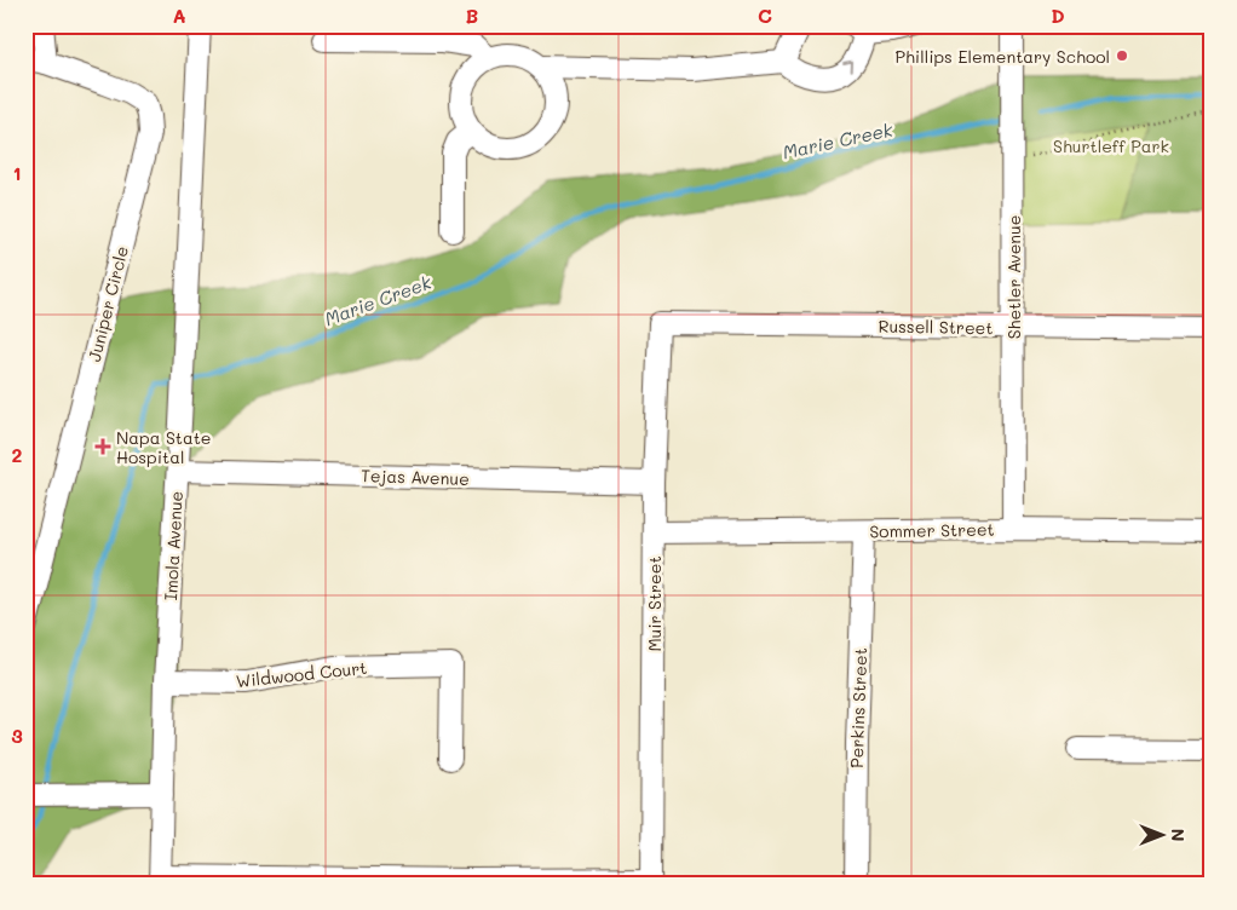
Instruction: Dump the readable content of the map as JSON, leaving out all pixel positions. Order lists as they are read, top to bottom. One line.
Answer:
{"streets":{"street":["Shetler Avenue","Juniper Circle","Russell Street","Tejas Avenue","Sommer Street","Imola Avenue","Muir Street","Wildwood Court","Perkins Street"]},"crossings":[["Shetler Avenue","Russell Street"],["Shetler Avenue","Sommer Street"],["Russell Street","Muir Street"],["Tejas Avenue","Imola Avenue"],["Tejas Avenue","Muir Street"],["Sommer Street","Muir Street"],["Sommer Street","Perkins Street"],["Imola Avenue","Wildwood Court"]],"water":["Marie Creek"],"parks":["Shurtleff Park"],"places":{"other":["Phillips Elementary School"],"health":["Napa State Hospital"]},"north":"right","grid":{"columns":["A","B","C","D"],"rows":["1","2","3"]}}
